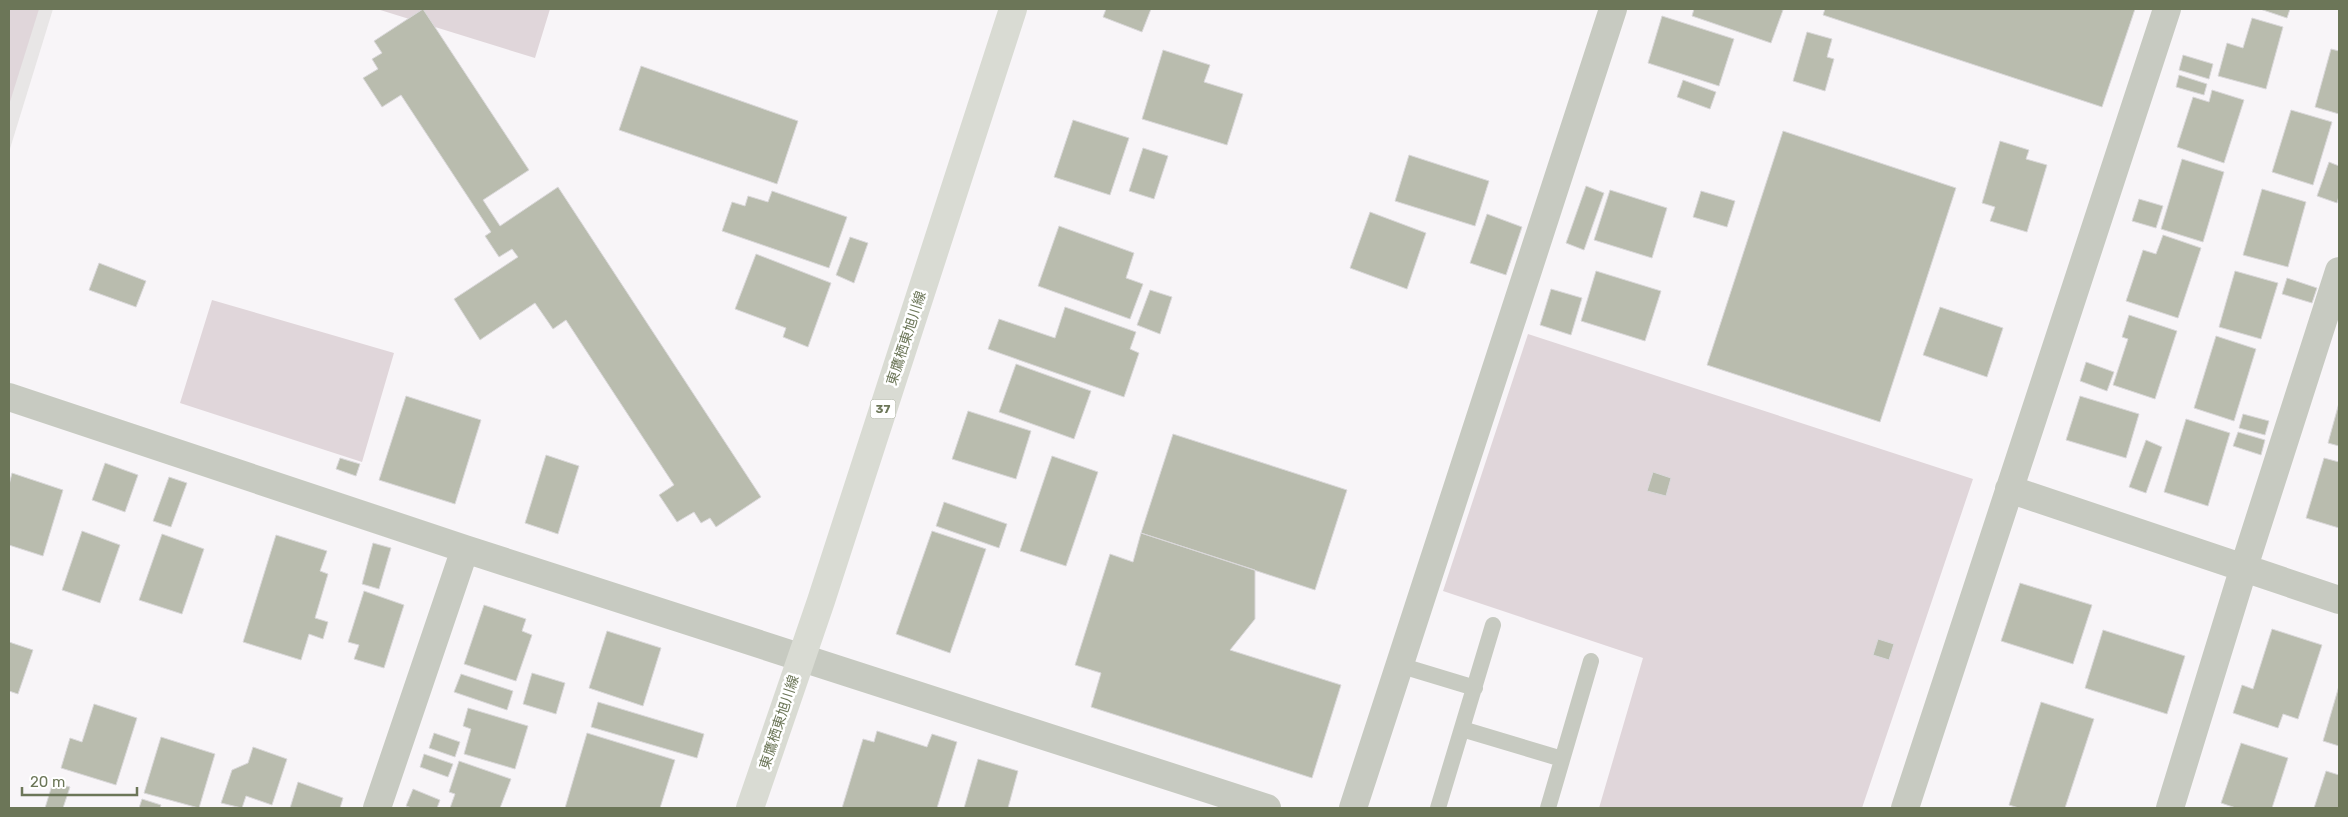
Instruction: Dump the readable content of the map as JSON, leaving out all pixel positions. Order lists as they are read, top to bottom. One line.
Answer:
{"streets":{"main road":["東鷹栖東旭川線","37"]},"scale_bar":"20 m"}
